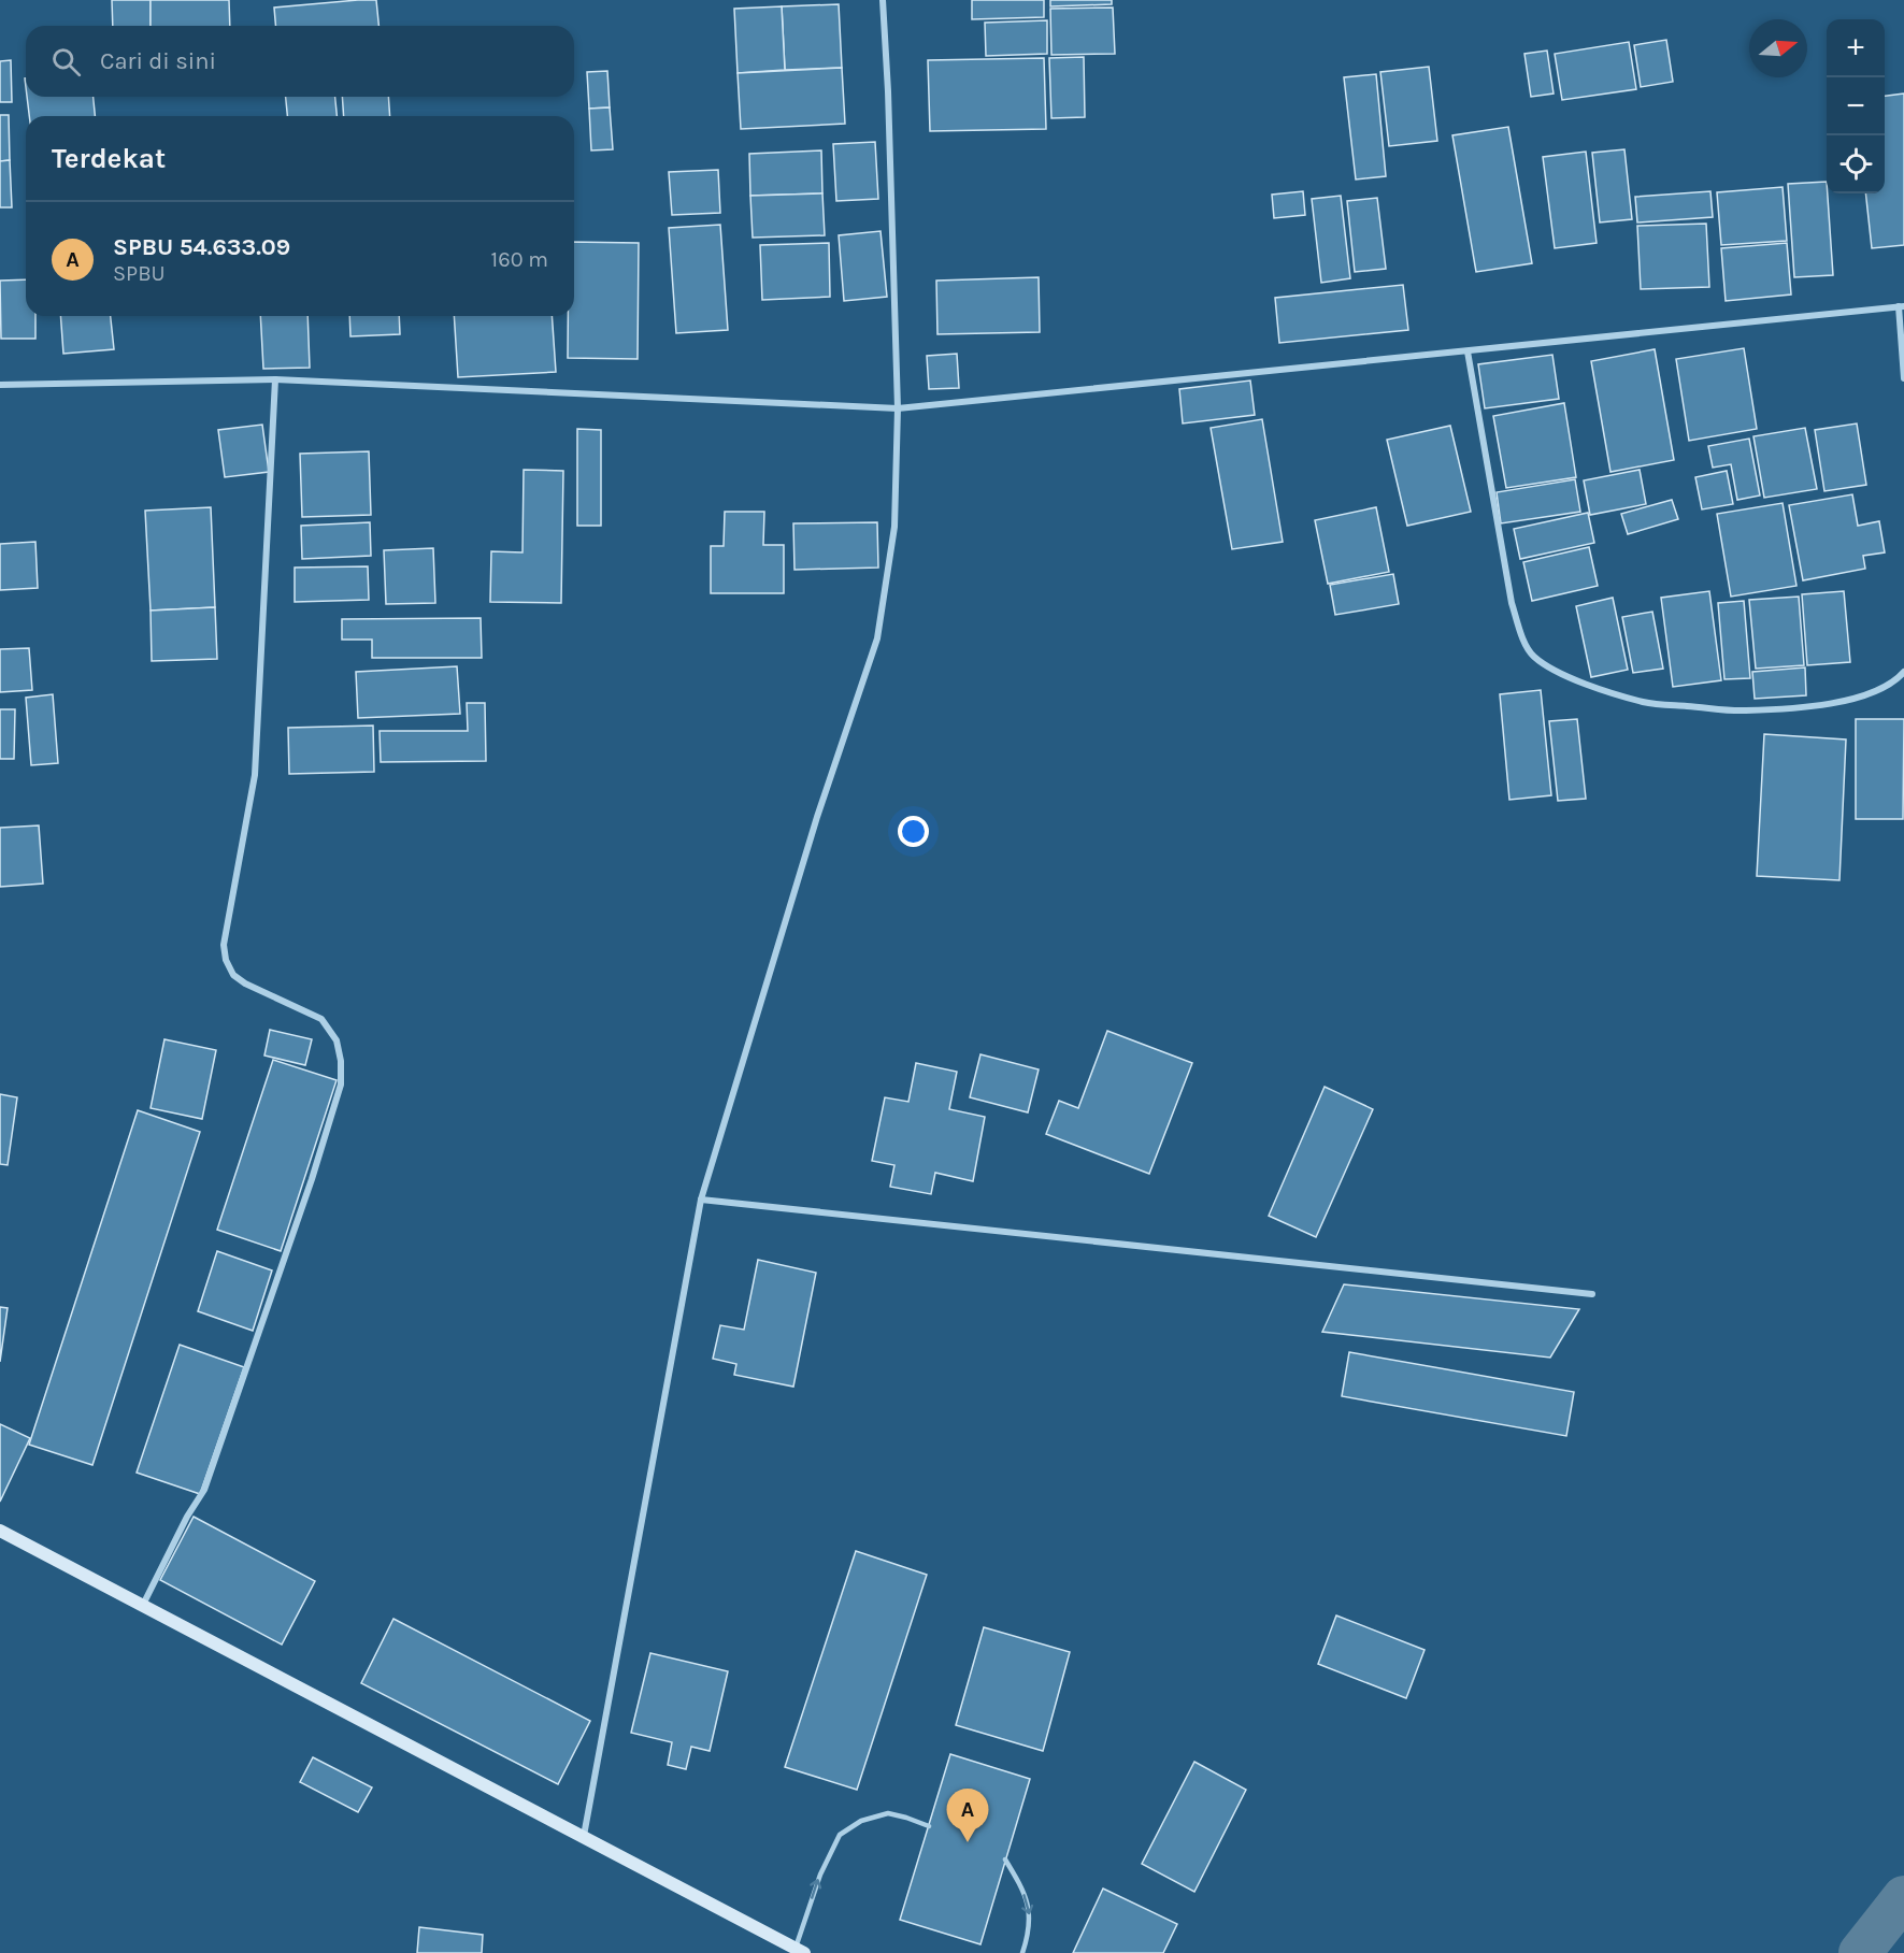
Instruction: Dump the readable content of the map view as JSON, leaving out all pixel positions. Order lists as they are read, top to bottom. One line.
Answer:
{"north":"right","page":{"map_buttons":["+","−"],"search":"Cari di sini","heading":"Terdekat","list":[{"mark":"A","name":"SPBU 54.633.09","note":"SPBU","value":"160 m"}],"pins":"A"}}
